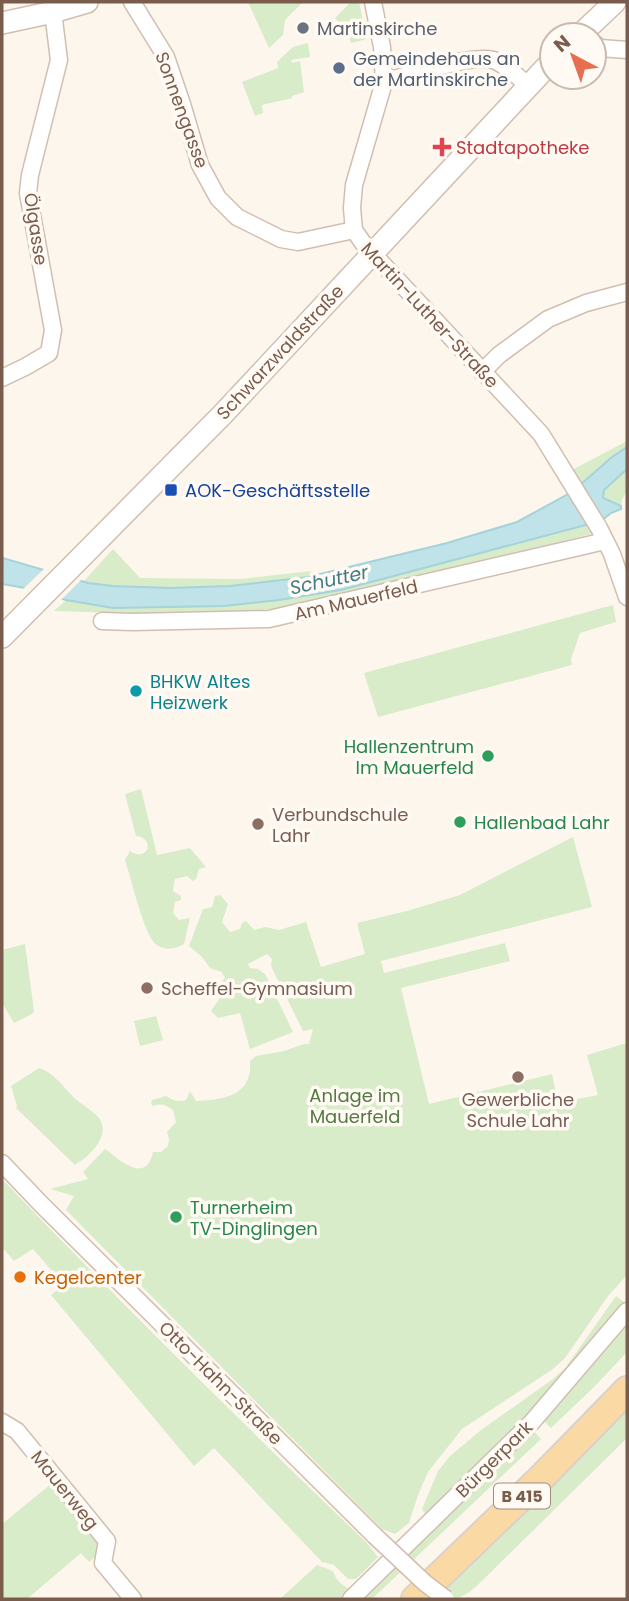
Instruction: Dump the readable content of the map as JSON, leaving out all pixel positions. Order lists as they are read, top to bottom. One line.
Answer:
{"streets":{"main road":["B 415"],"street":["Sonnengasse","Ölgasse","Martin-Luther-Straße","Schwarzwaldstraße","Am Mauerfeld","Otto-Hahn-Straße","Bürgerpark","Mauerweg"]},"crossings":[["Sonnengasse","Martin-Luther-Straße"],["Martin-Luther-Straße","Schwarzwaldstraße"],["Martin-Luther-Straße","Am Mauerfeld"]],"water":["Schutter"],"parks":["Anlage im Mauerfeld"],"places":{"other":["Martinskirche","Gemeindehaus an der Martinskirche","BHKW Altes Heizwerk","Hallenzentrum Im Mauerfeld","Hallenbad Lahr","Verbundschule Lahr","Scheffel-Gymnasium","Gewerbliche Schule Lahr","Turnerheim TV-Dinglingen","Kegelcenter"],"health":["Stadtapotheke"],"transit":["AOK-Geschäftsstelle"]},"north":"top left"}
